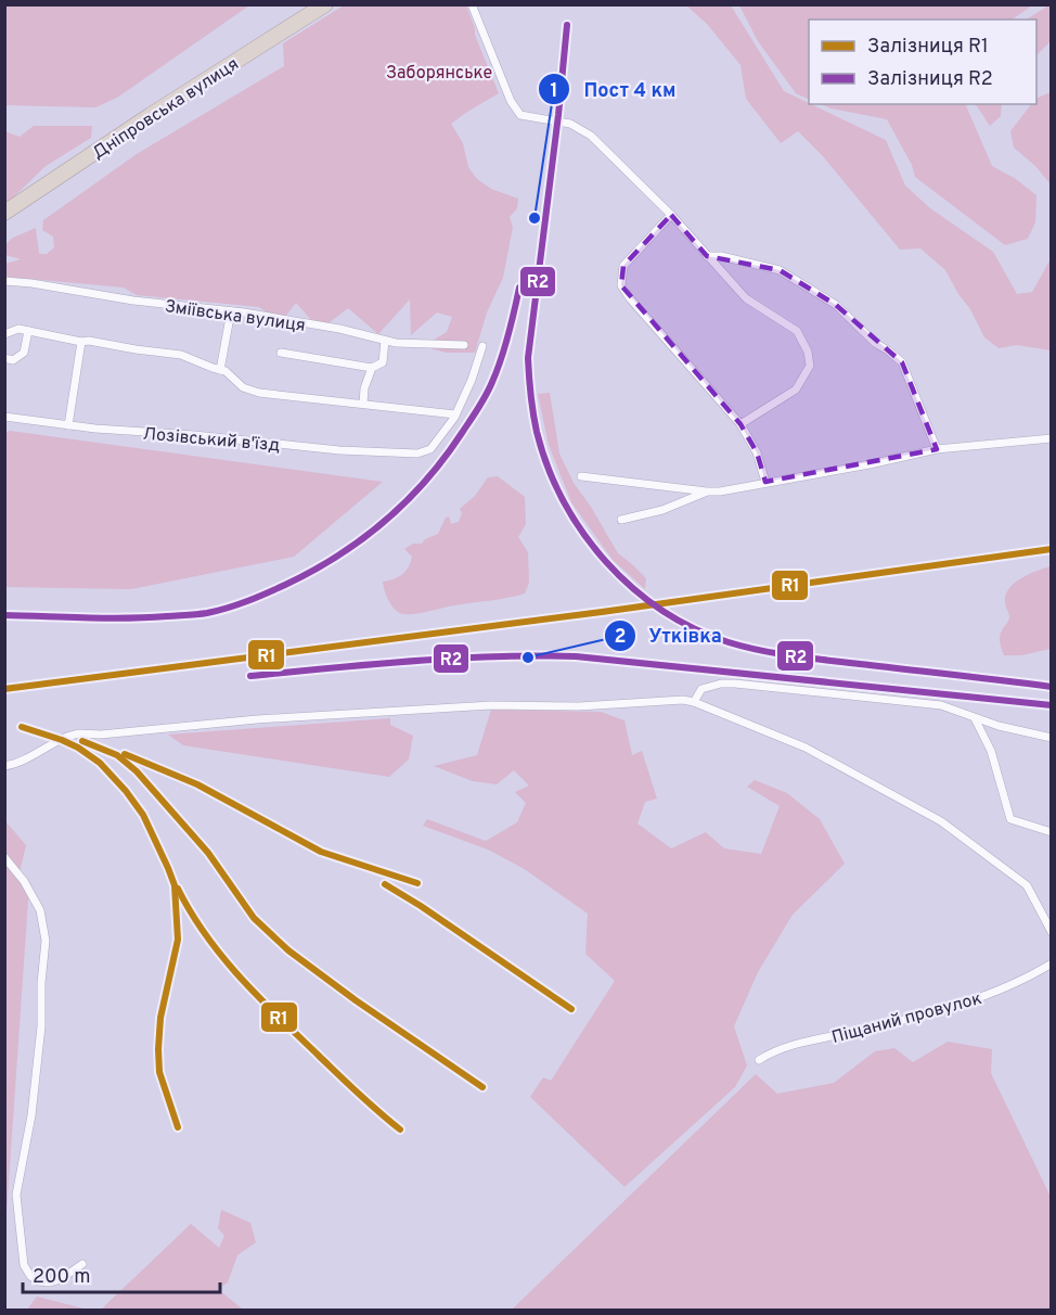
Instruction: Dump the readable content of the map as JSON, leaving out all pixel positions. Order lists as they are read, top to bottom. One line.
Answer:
{"streets":{"highway":["Дніпровська вулиця"],"street":["Зміївська вулиця","Лозівський в'їзд","Піщаний провулок"]},"parks":["Заборянське"],"places":["Пост 4 км","Уткiвка"],"lines":["rail line R2","rail line R1"],"legend":["Залізниця R1","Залізниця R2"],"scale_bar":"200 m"}
